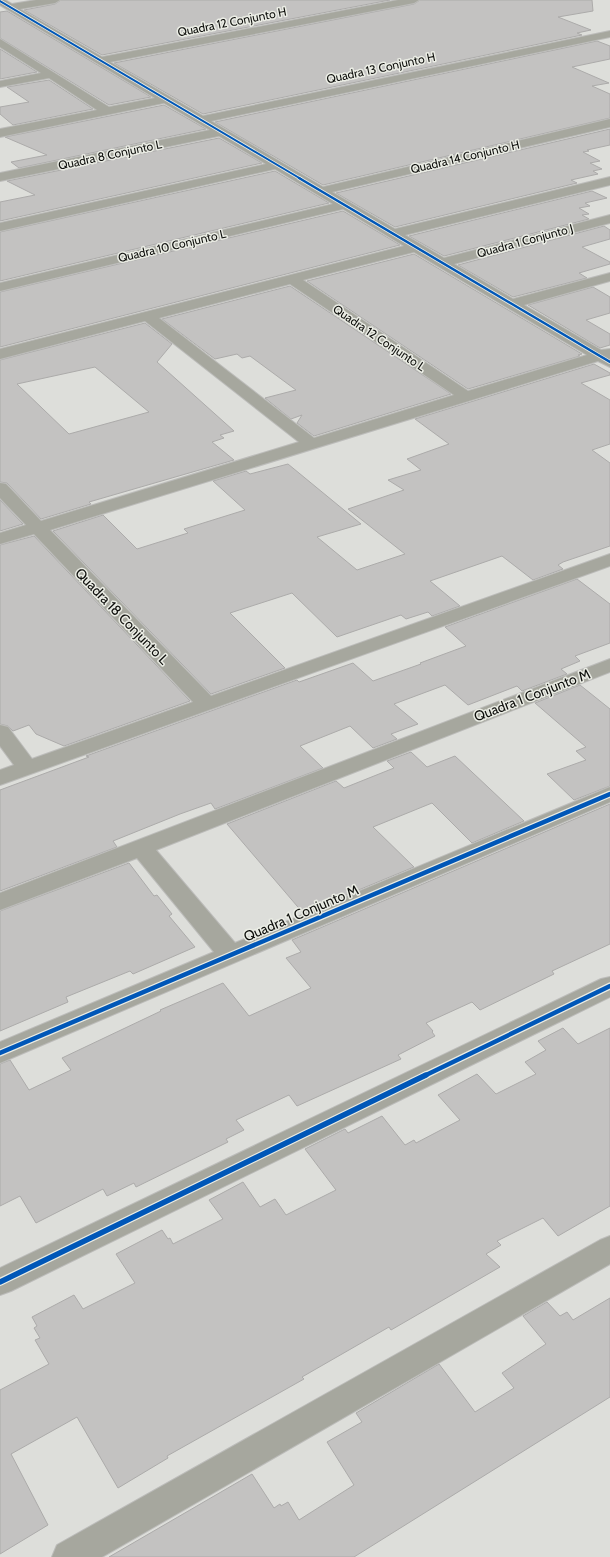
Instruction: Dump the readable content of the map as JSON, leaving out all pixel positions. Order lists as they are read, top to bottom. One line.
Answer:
{"streets":{"street":["Quadra 12 Conjunto H","Quadra 13 Conjunto H","Quadra 8 Conjunto L","Quadra 14 Conjunto H","Quadra 1 Conjunto J","Quadra 10 Conjunto L","Quadra 12 Conjunto L","Quadra 18 Conjunto L","Quadra 1 Conjunto M"]}}
